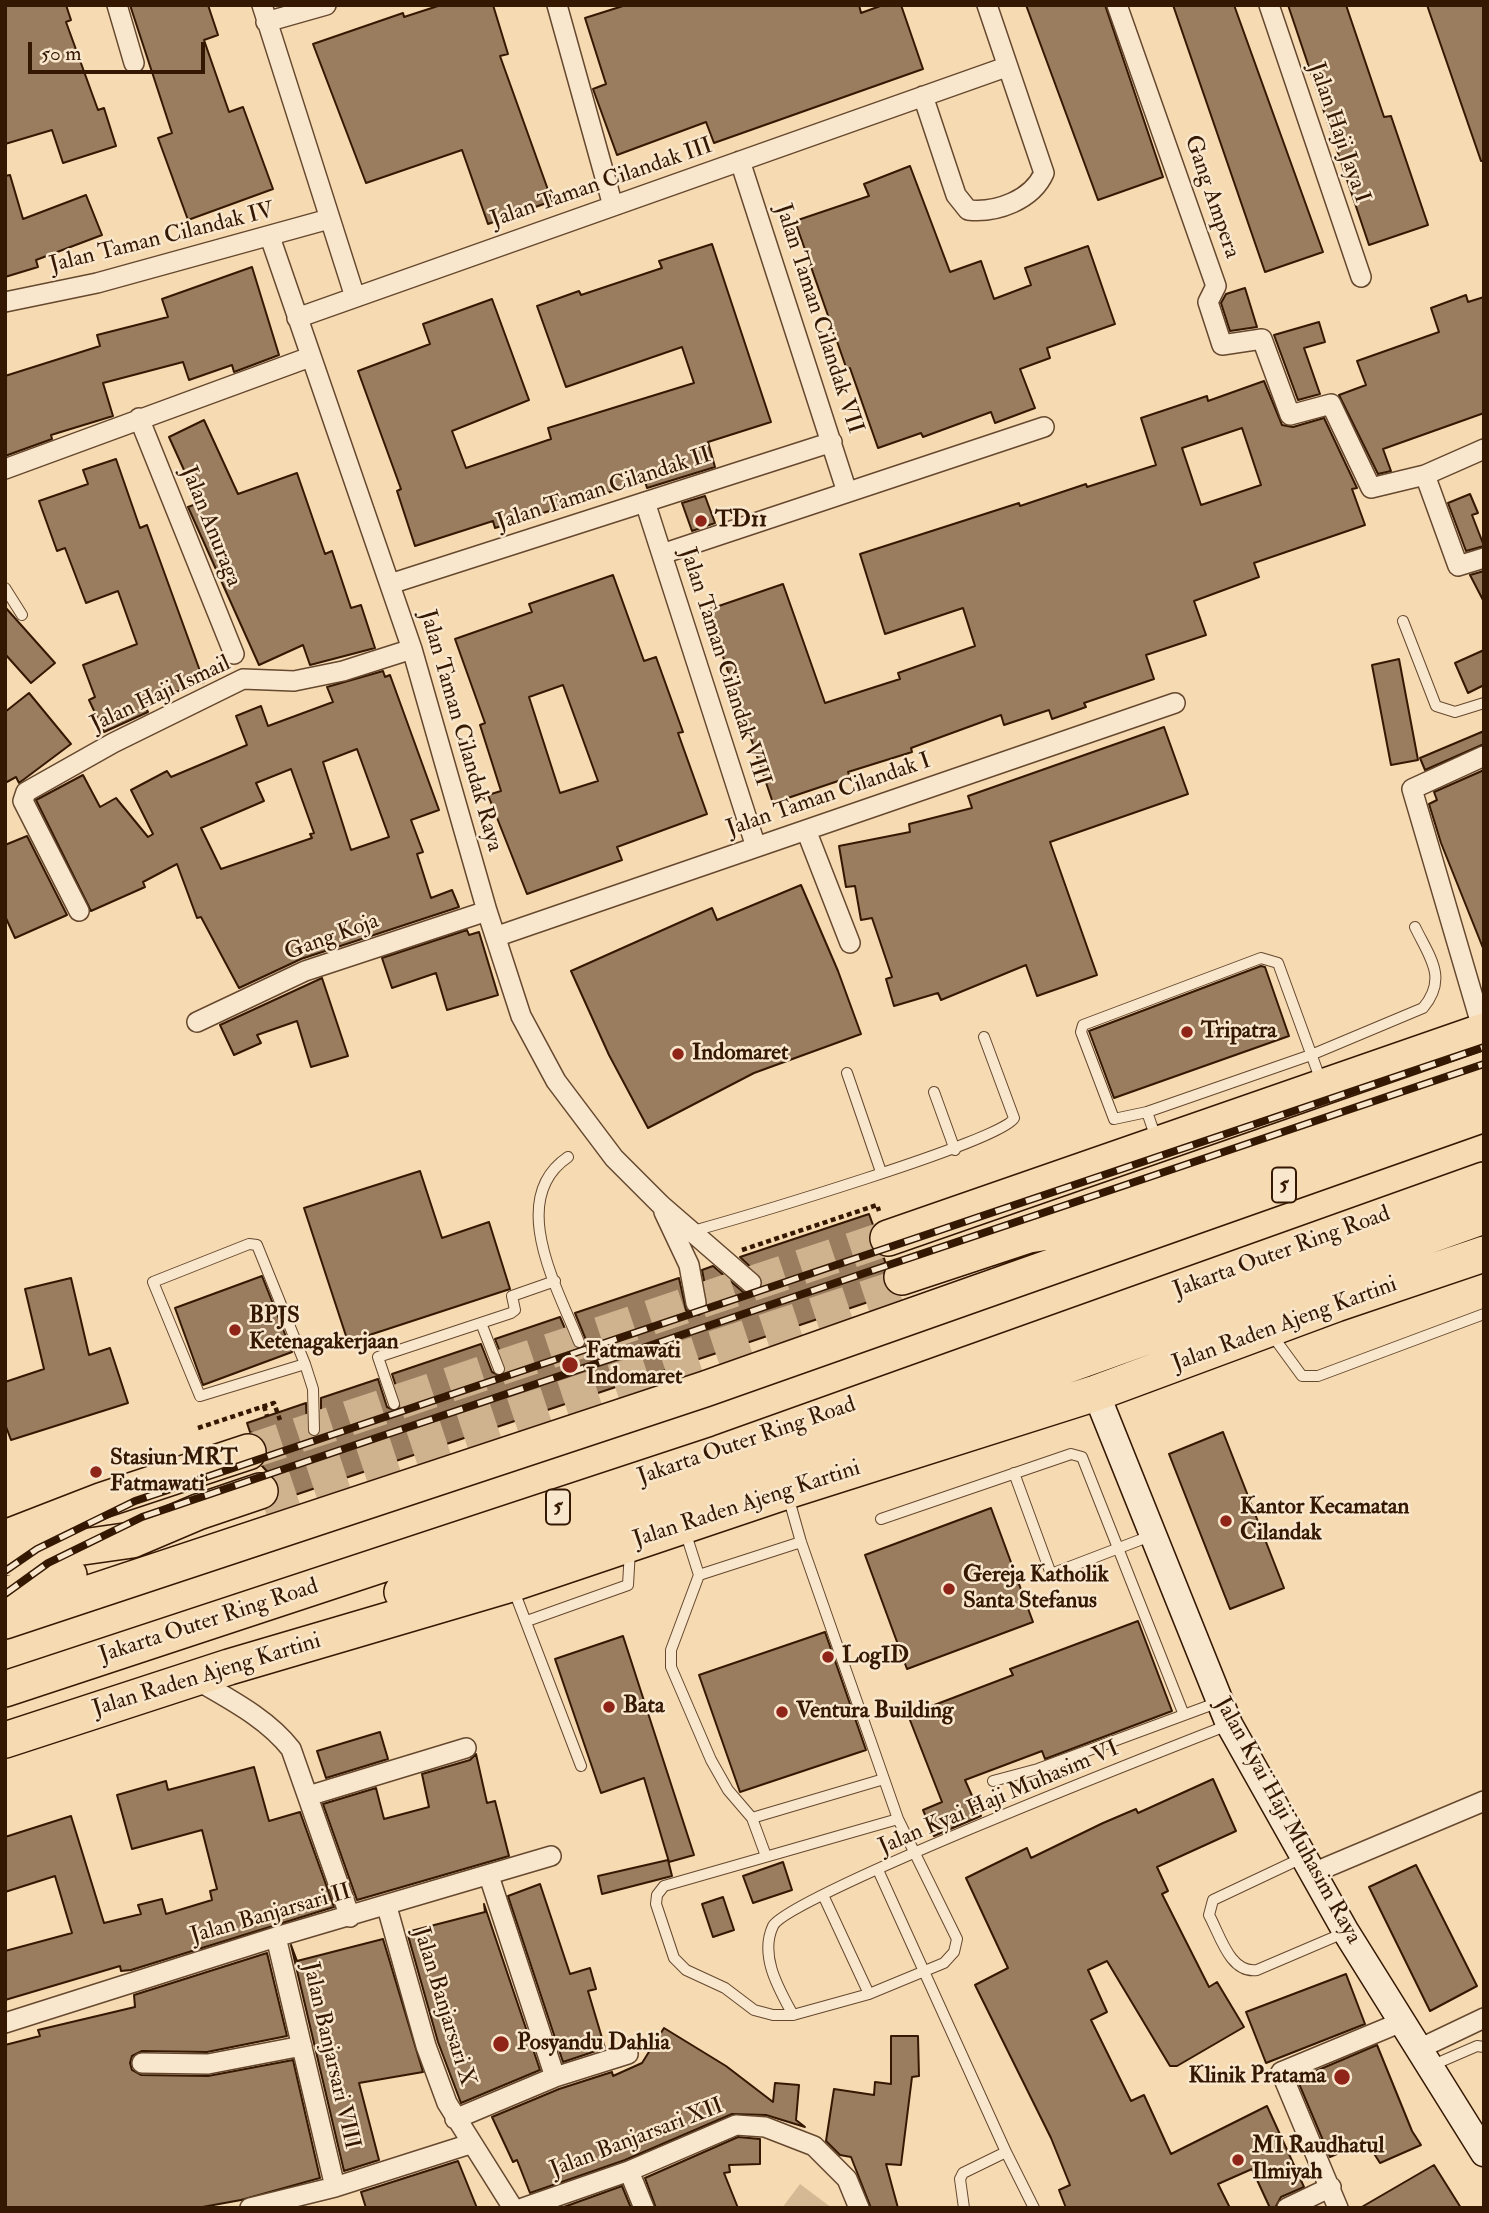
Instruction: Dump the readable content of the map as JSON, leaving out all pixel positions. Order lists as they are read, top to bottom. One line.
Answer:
{"streets":{"highway":["5","Jakarta Outer Ring Road","Jalan Raden Ajeng Kartini"],"street":["Jalan Haji Jaya I","Jalan Taman Cilandak III","Gang Ampera","Jalan Taman Cilandak IV","Jalan Taman Cilandak VII","Jalan Taman Cilandak II","Jalan Anuraga","Jalan Taman Cilandak VIII","Jalan Haji Ismail","Jalan Taman Cilandak Raya","Jalan Taman Cilandak I","Gang Koja","Jalan Kyai Haji Muhasim Raya","Jalan Banjarsari II","Jalan Banjarsari X","Jalan Banjarsari VIII","Jalan Banjarsari XII"],"lane":["Jalan Kyai Haji Muhasim VI"]},"crossings":[["Jalan Taman Cilandak III","Jalan Taman Cilandak VII"],["Jalan Taman Cilandak III","Jalan Taman Cilandak Raya"],["Jalan Taman Cilandak IV","Jalan Taman Cilandak Raya"],["Jalan Taman Cilandak VII","Jalan Taman Cilandak II"],["Jalan Taman Cilandak II","Jalan Taman Cilandak VIII"],["Jalan Taman Cilandak II","Jalan Taman Cilandak Raya"],["Jalan Taman Cilandak VIII","Jalan Taman Cilandak I"],["Jalan Haji Ismail","Jalan Taman Cilandak Raya"],["Jalan Taman Cilandak Raya","Jalan Taman Cilandak I"],["Jalan Taman Cilandak Raya","Gang Koja"],["Jalan Raden Ajeng Kartini","Jalan Kyai Haji Muhasim Raya"],["Jalan Kyai Haji Muhasim VI","Jalan Kyai Haji Muhasim Raya"],["Jalan Banjarsari II","Jalan Banjarsari X"],["Jalan Banjarsari II","Jalan Banjarsari VIII"]],"places":["TD11","Tripatra","Indomaret","BPJS Ketenagakerjaan","Fatmawati Indomaret","Stasiun MRT Fatmawati","Kantor Kecamatan Cilandak","Gereja Katholik Santa Stefanus","LogID","Bata","Ventura Building","Posyandu Dahlia","Klinik Pratama","MI Raudhatul Ilmiyah"],"scale_bar":"50 m"}
